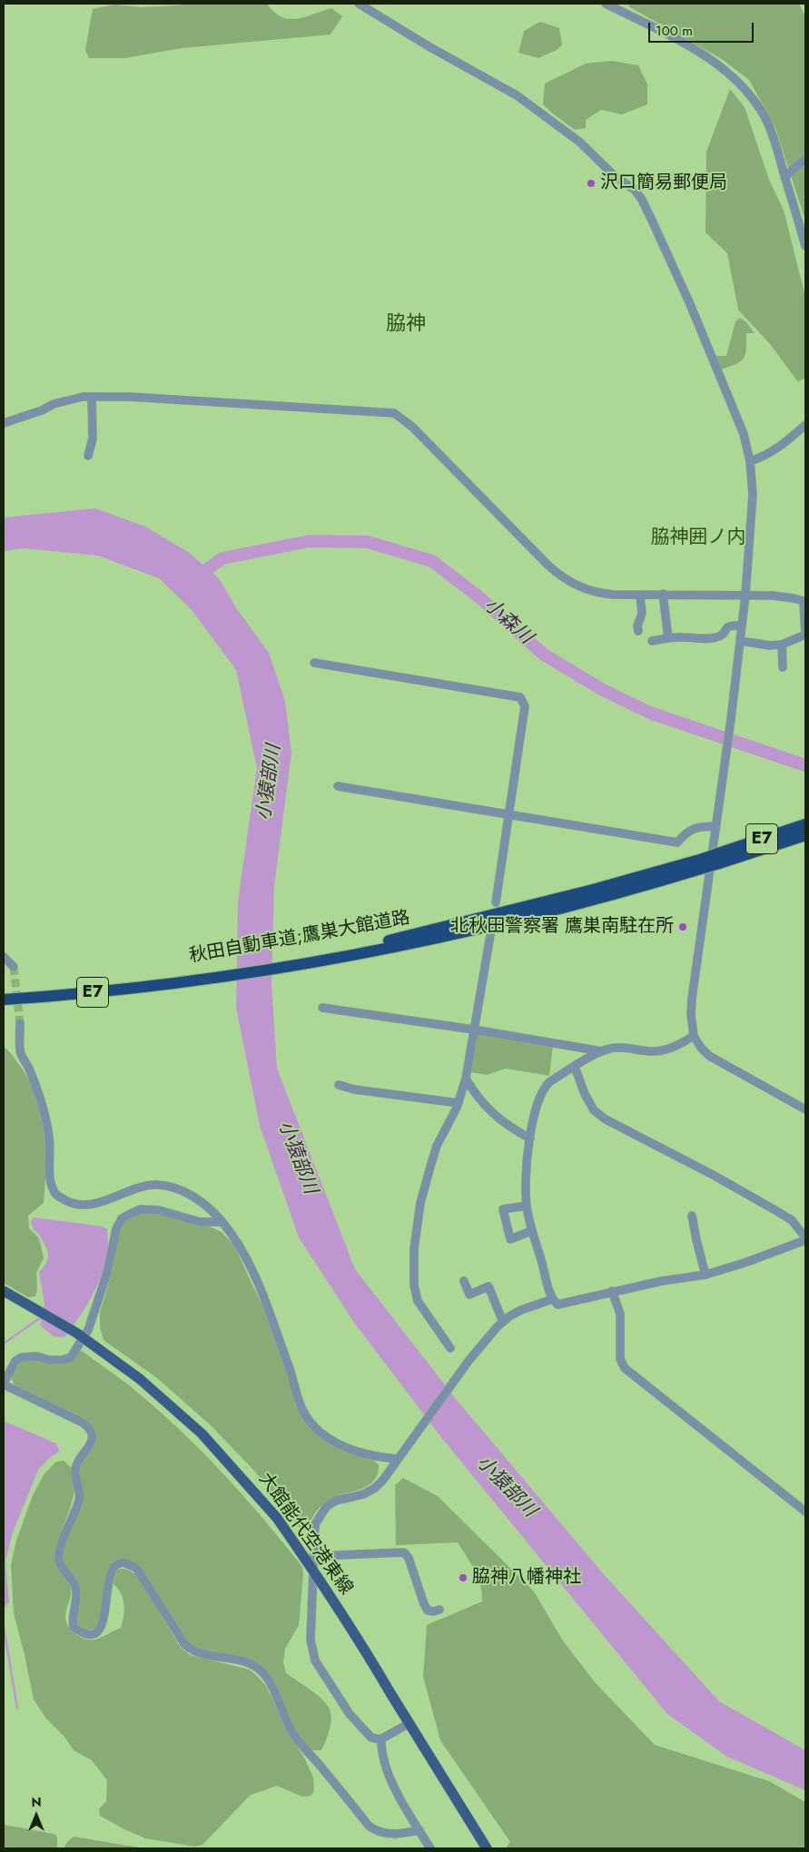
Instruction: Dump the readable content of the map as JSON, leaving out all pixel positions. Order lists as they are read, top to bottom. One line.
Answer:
{"streets":{"highway":["E7","秋田自動車道;鷹巣大館道路"],"main road":["大館能代空港東線"]},"districts":["脇神","脇神囲ノ内"],"water":["小森川","小猿部川"],"places":["沢口簡易郵便局","北秋田警察署 鷹巣南駐在所","脇神八幡神社"],"scale_bar":"100 m","north":"top"}
